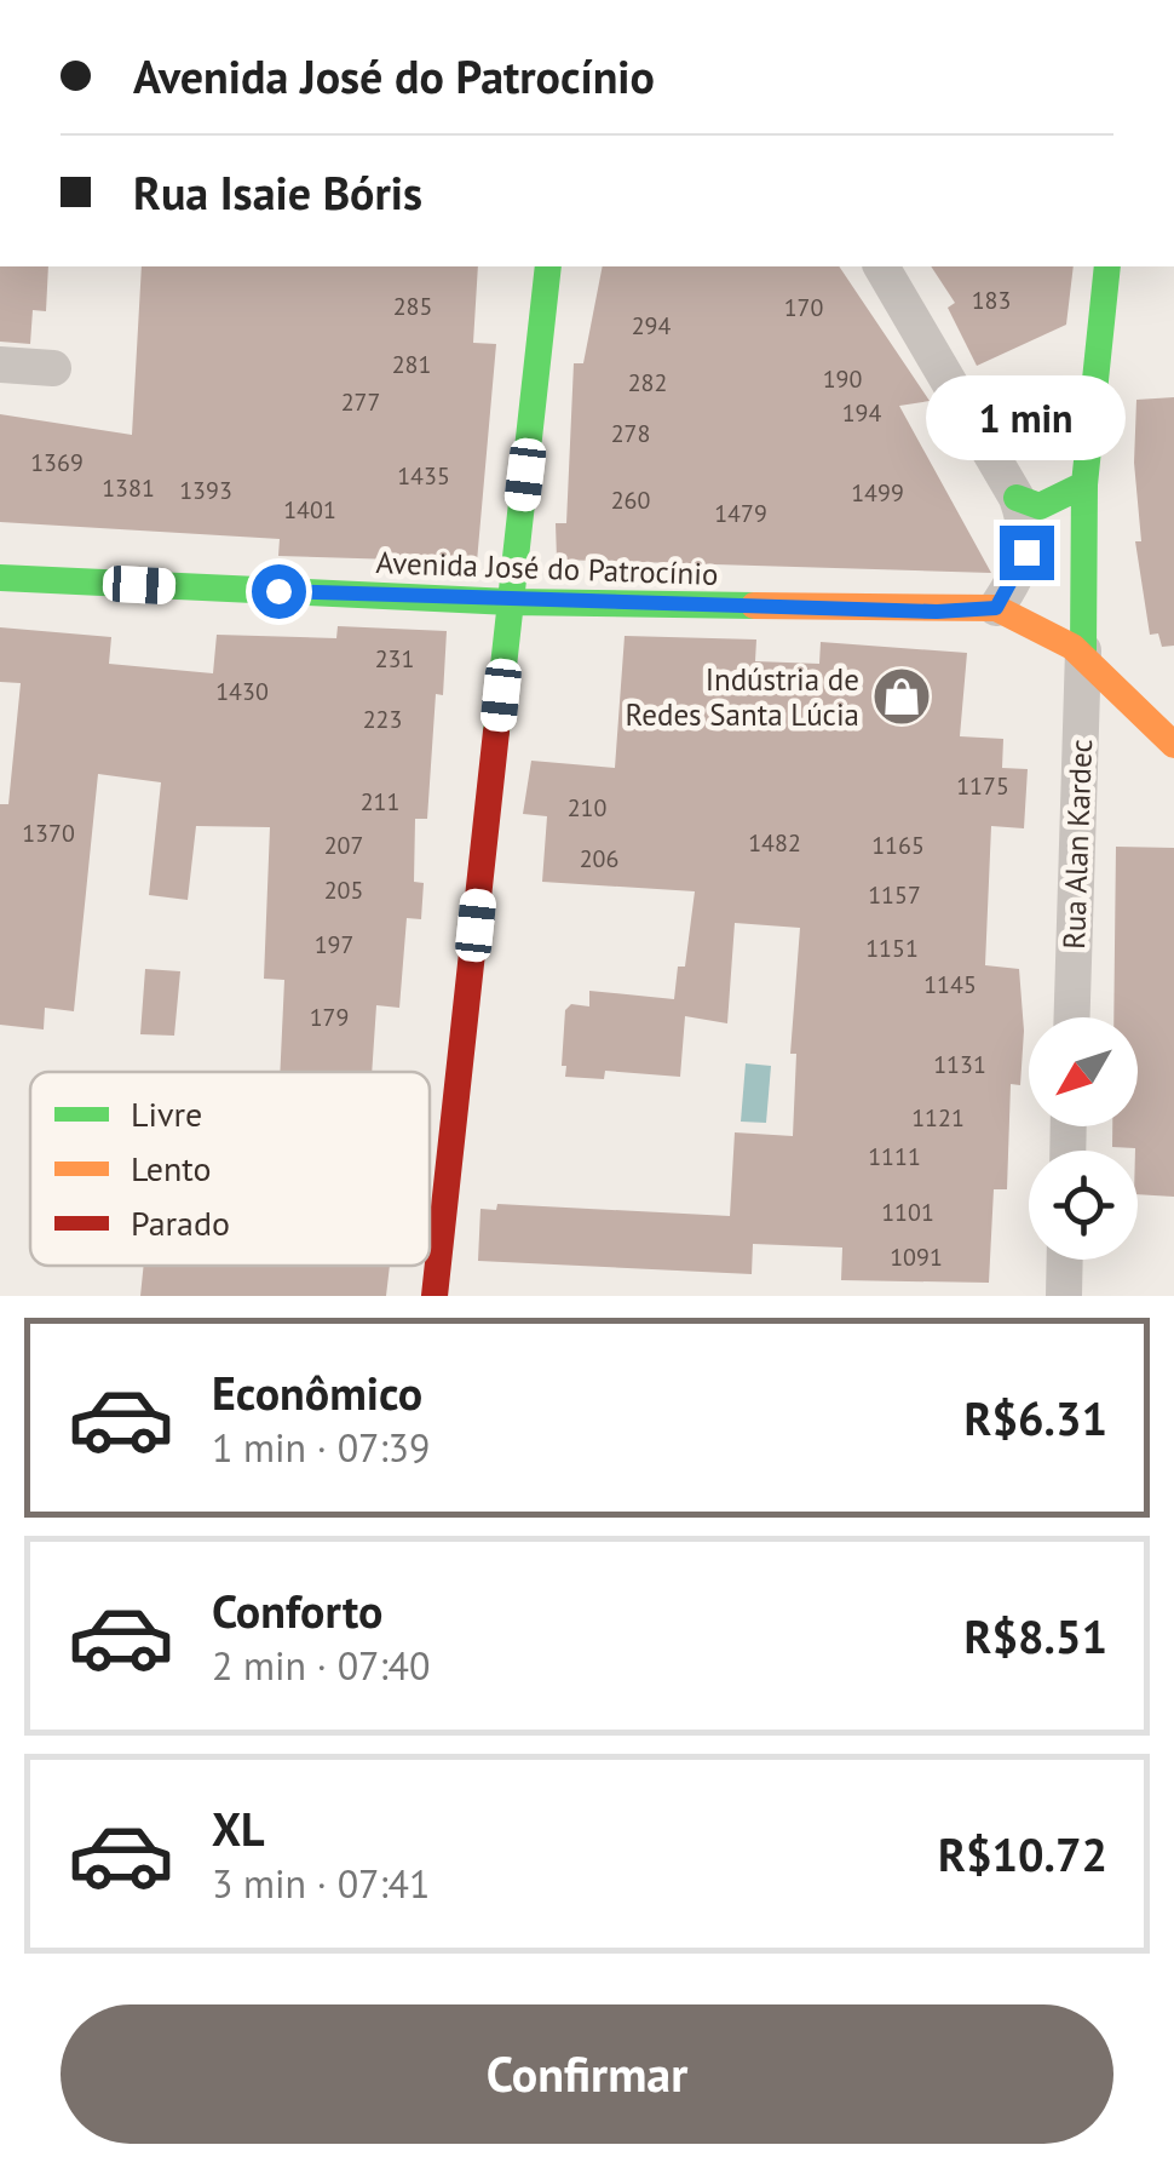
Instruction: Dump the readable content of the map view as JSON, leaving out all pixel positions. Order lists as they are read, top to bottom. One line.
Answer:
{"streets":{"street":["Avenida José do Patrocínio","Rua Alan Kardec"]},"crossings":[["Avenida José do Patrocínio","Rua Alan Kardec"]],"places":{"shop":["Indústria de Redes Santa Lúcia"]},"house_numbers":["183","285","170","294","281","190","282","277","194","278","1369","1435","1381","1393","1499","260","1401","1479","231","1430","223","1175","211","210","1370","1482","207","1165","206","205","1157","197","1151","1145","179","1131","1121","1111","1101","1091"],"legend":["Livre","Lento","Parado"],"north":"bottom left","page":{"banner":["Avenida José do Patrocínio","Rua Isaie Bóris"],"bubble":"1 min","list":[{"name":"Econômico","note":"1 min · 07:39","value":"R$6.31"},{"name":"Conforto","note":"2 min · 07:40","value":"R$8.51"},{"name":"XL","note":"3 min · 07:41","value":"R$10.72"}],"buttons":"Confirmar"}}
